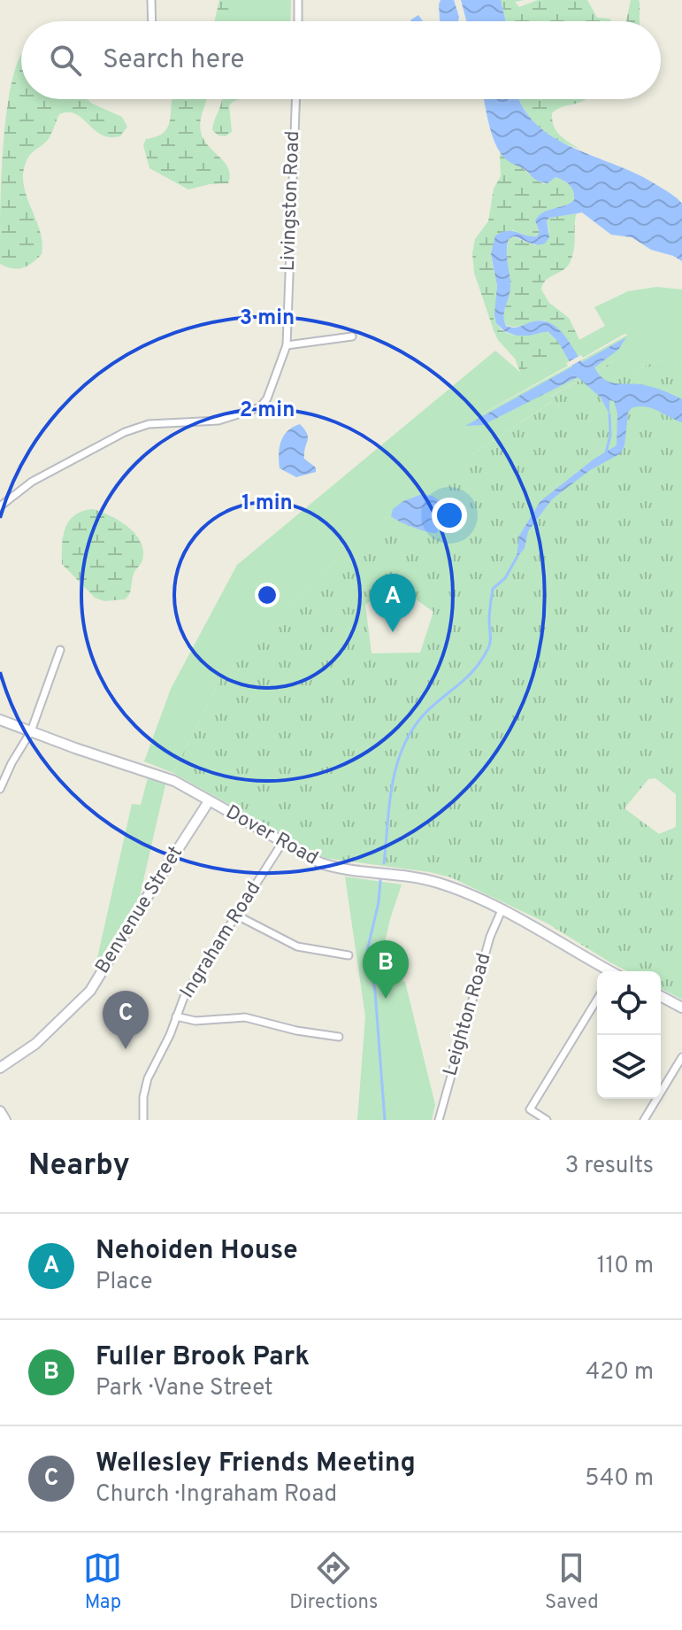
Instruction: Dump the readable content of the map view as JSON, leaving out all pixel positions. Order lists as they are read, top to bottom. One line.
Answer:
{"streets":{"street":["Livingston Road","Dover Road","Benvenue Street","Ingraham Road","Leighton Road"]},"crossings":[["Dover Road","Benvenue Street"],["Dover Road","Ingraham Road"],["Dover Road","Leighton Road"]],"page":{"search":"Search here","pins":["A","B","C"],"heading":["Nearby","3 results"],"list":[{"mark":"A","name":"Nehoiden House","note":"Place","value":"110 m"},{"mark":"B","name":"Fuller Brook Park","note":"Park · Vane Street","value":"420 m"},{"mark":"C","name":"Wellesley Friends Meeting","note":"Church · Ingraham Road","value":"540 m"}],"nav":["Map","Directions","Saved"]},"rings":["3 min","2 min","1 min"]}
